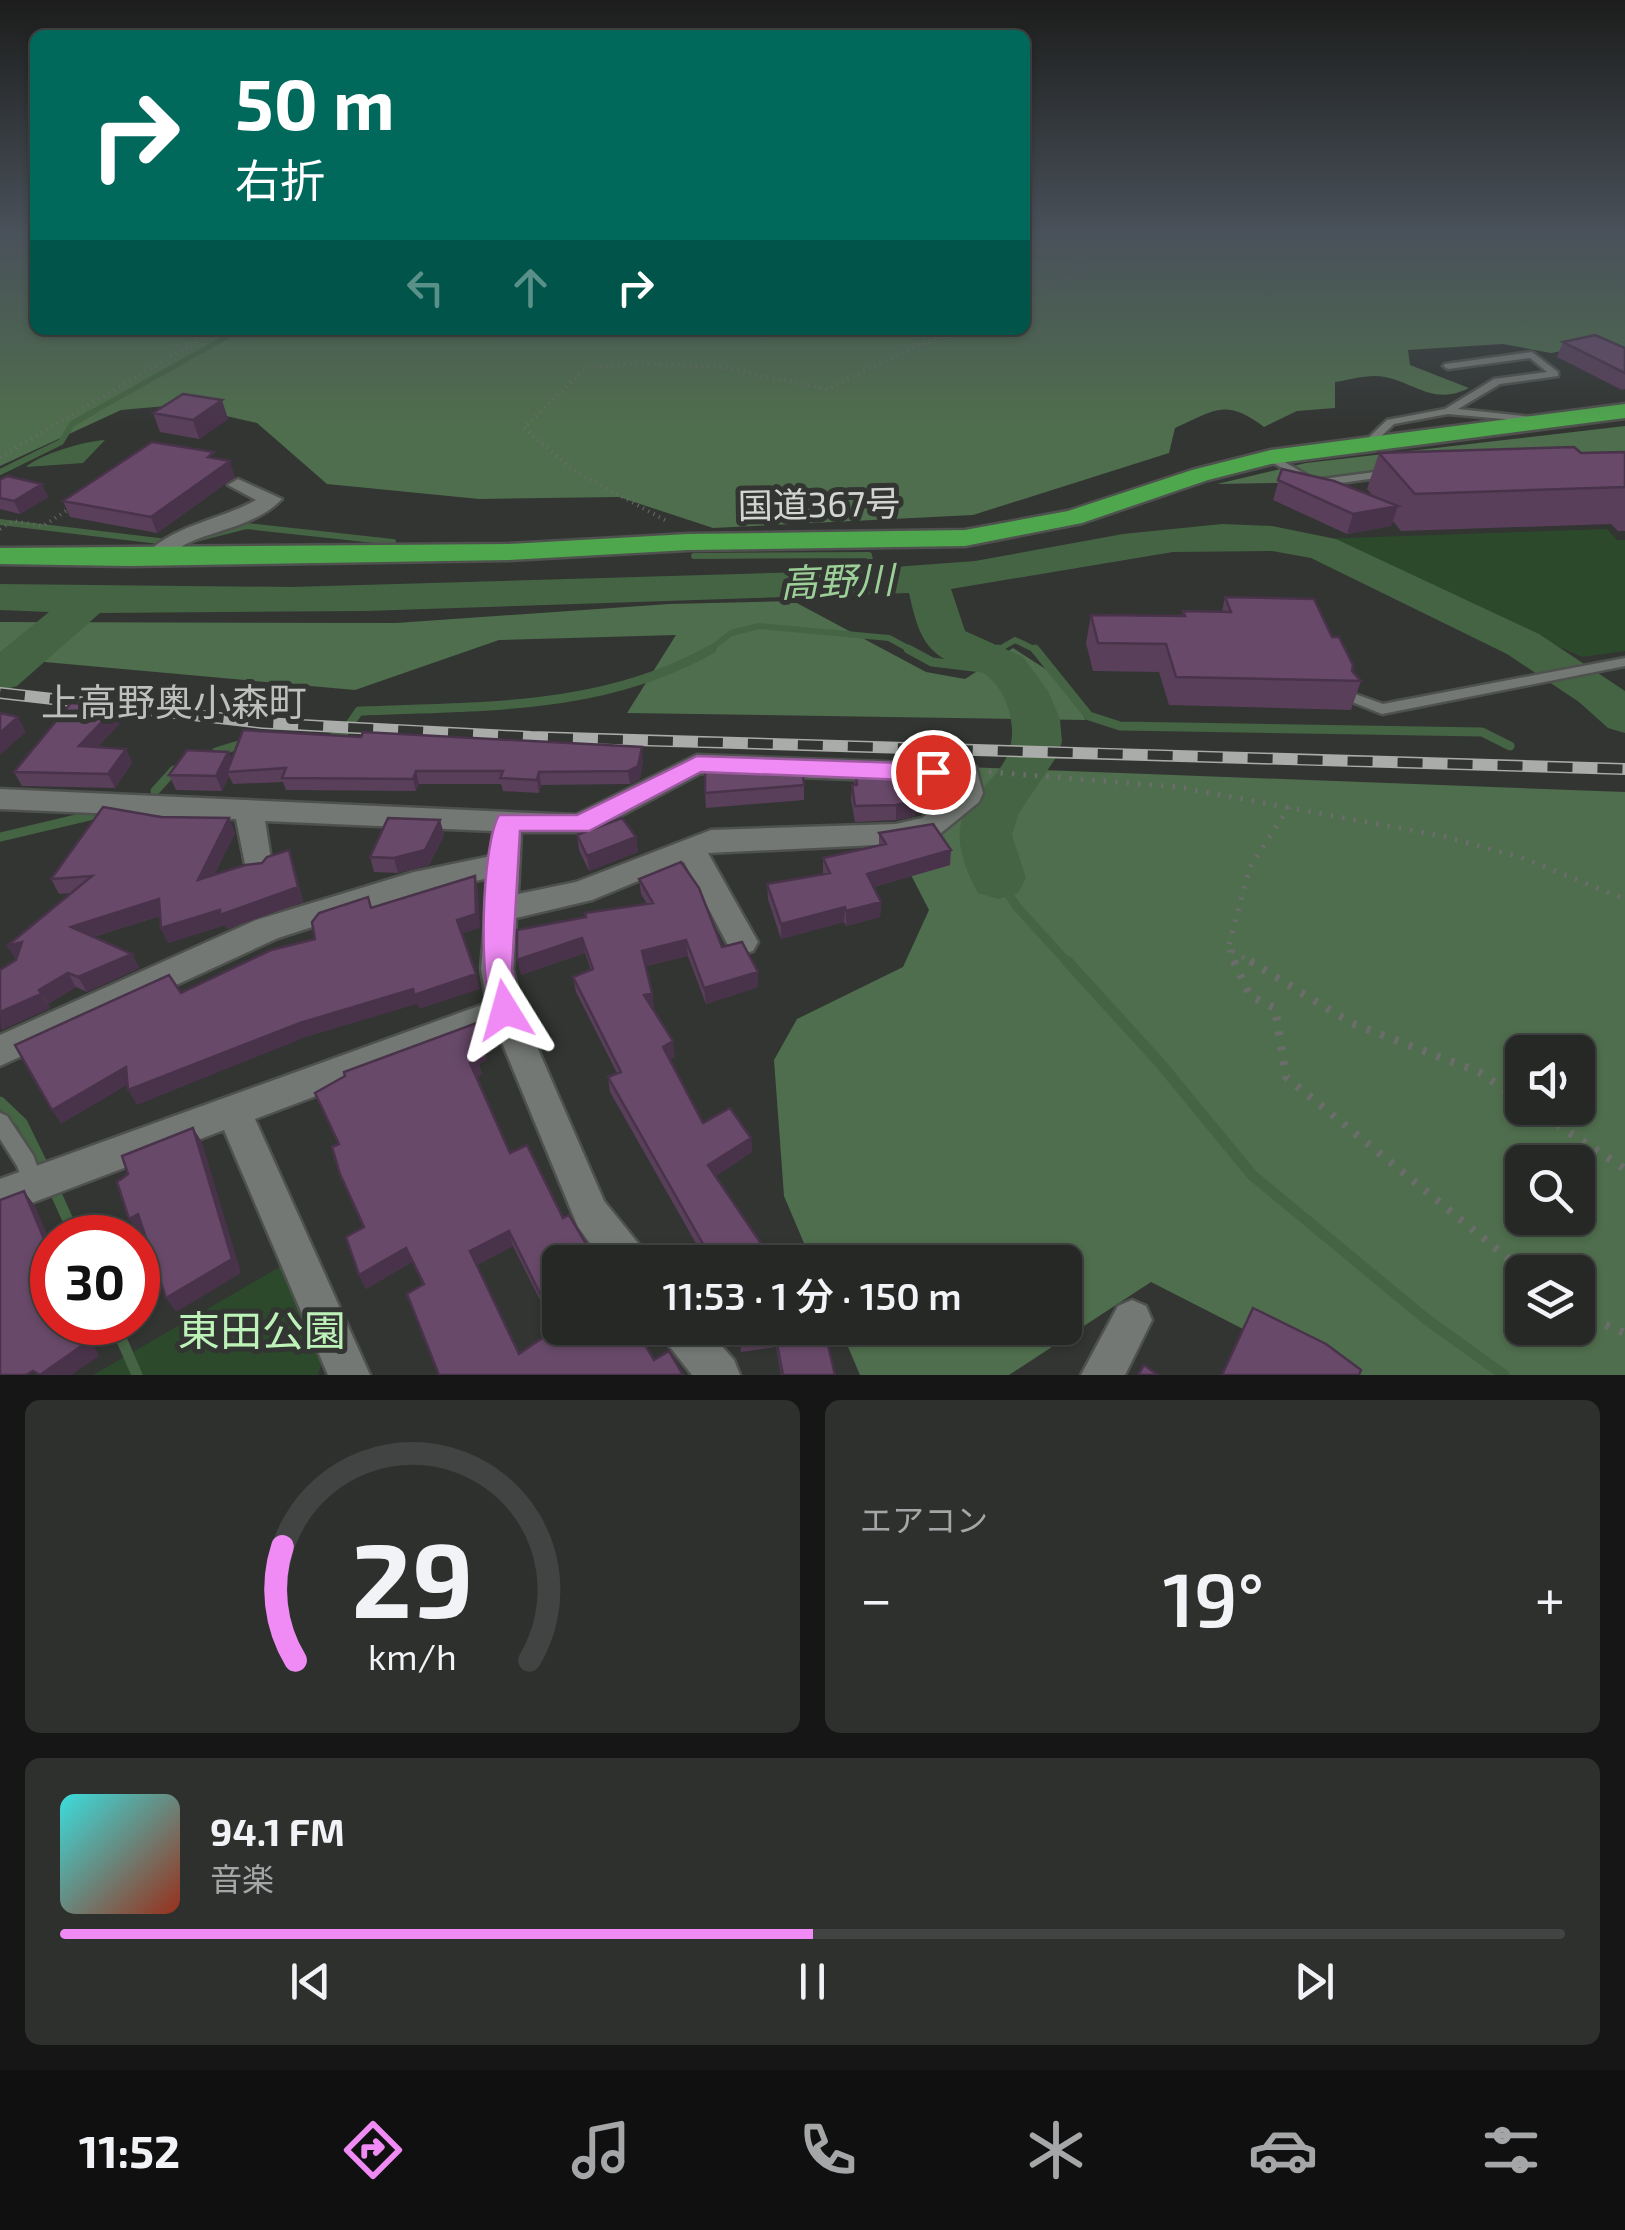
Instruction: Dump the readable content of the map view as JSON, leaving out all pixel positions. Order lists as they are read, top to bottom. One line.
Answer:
{"streets":{"highway":["国道367号"]},"districts":["上高野奥小森町"],"water":["高野川"],"parks":["東田公園"],"page":{"turn":["50 m","右折"],"limit":"30","trip":"11:53 · 1 分 · 150 m","tile":"エアコン","heat":["−","19°","+"],"song":["94.1 FM","音楽"],"tabs":"11:52","gauge":["29","km/h"]}}
